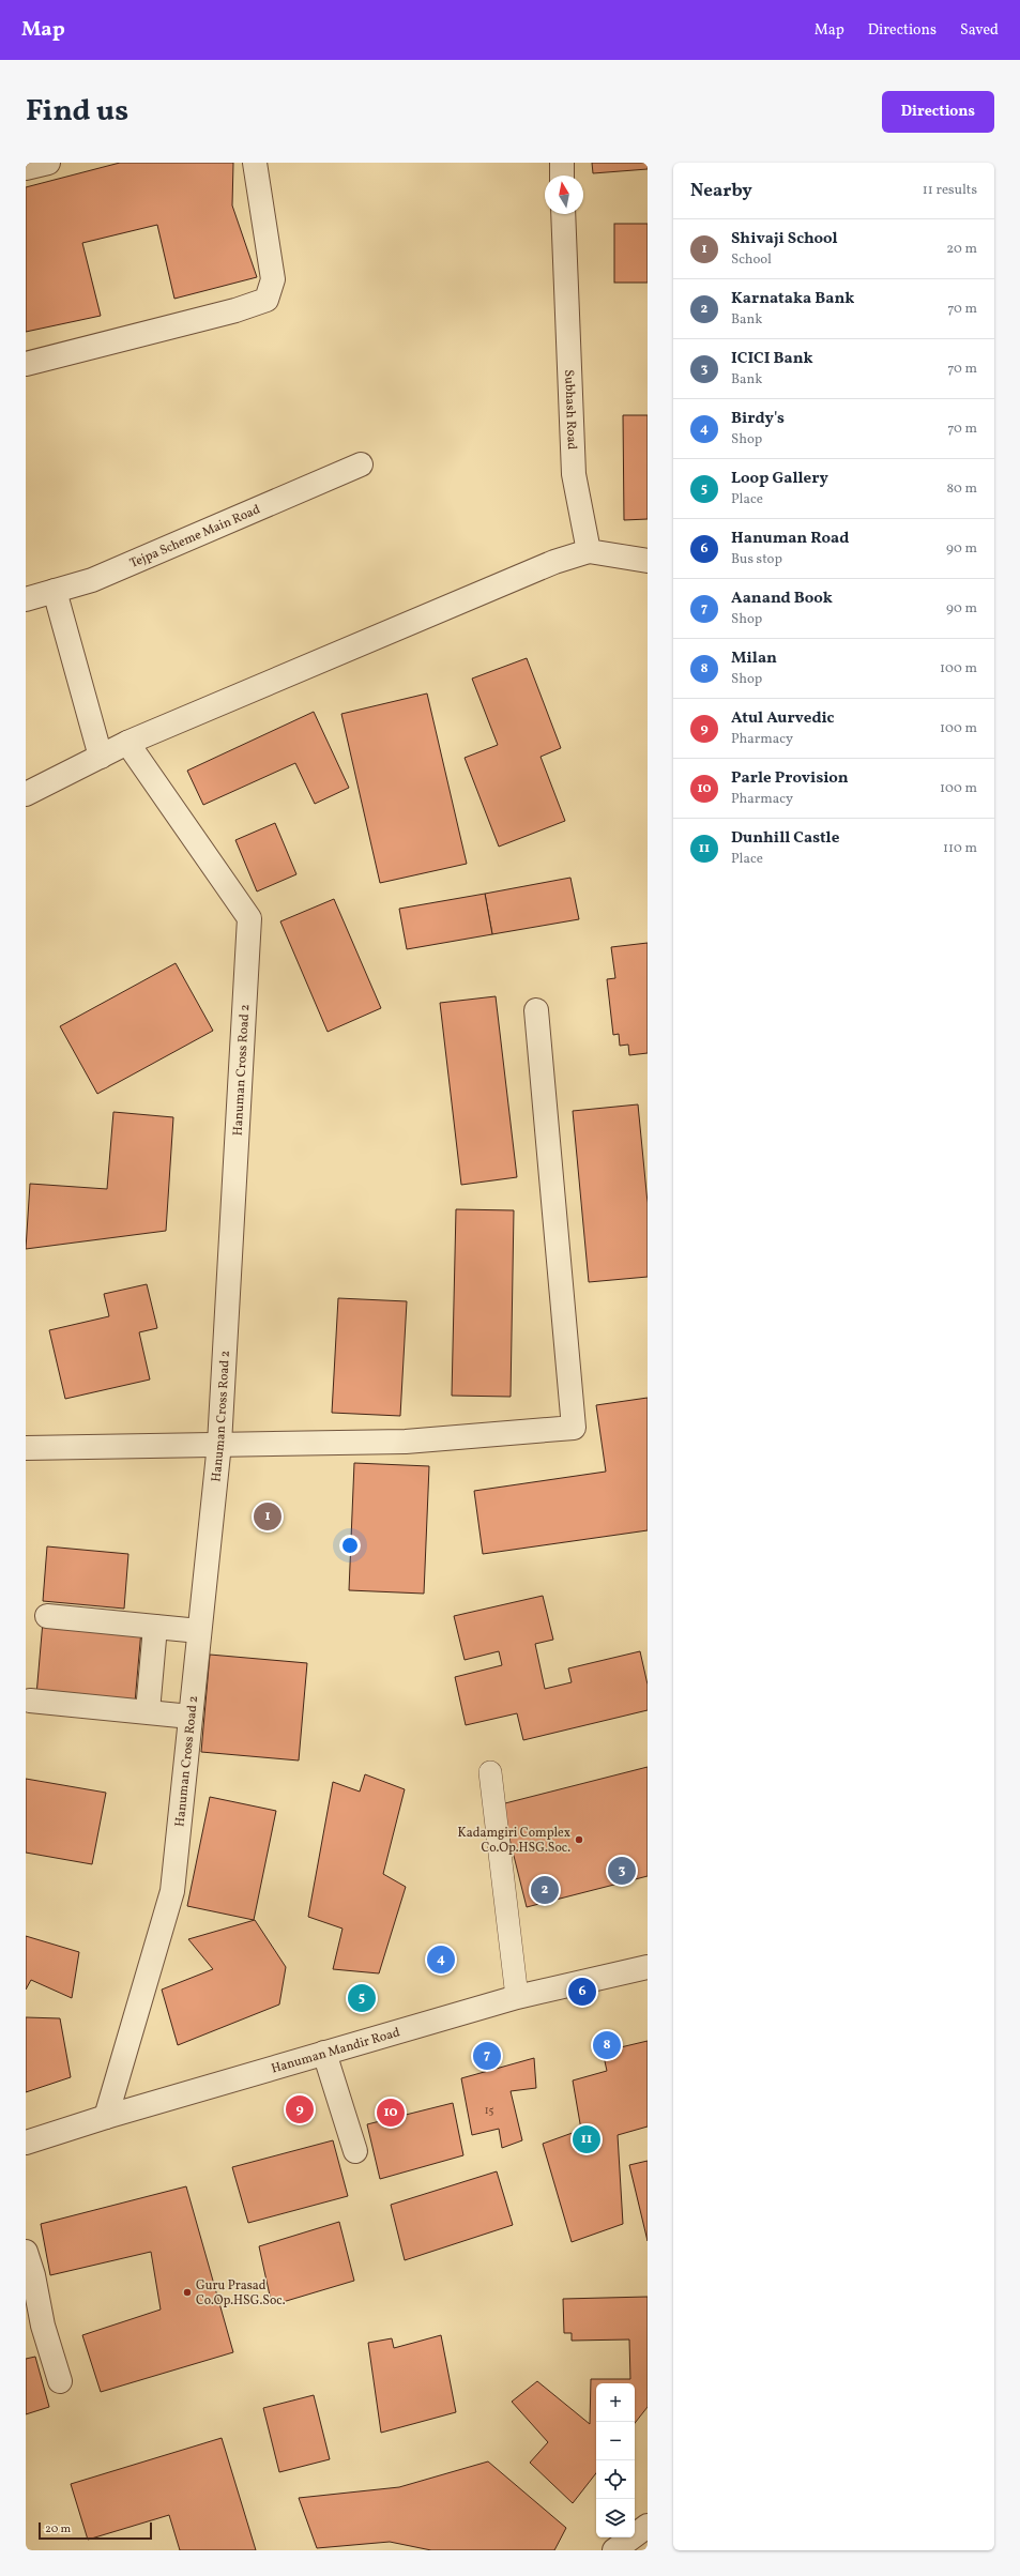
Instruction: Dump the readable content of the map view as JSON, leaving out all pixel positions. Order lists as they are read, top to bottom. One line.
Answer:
{"streets":{"street":["Subhash Road","Tejpa Scheme Main Road","Hanuman Cross Road 2","Hanuman Mandir Road"]},"crossings":[["Hanuman Cross Road 2","Hanuman Mandir Road"]],"places":["Kadamgiri Complex Co.Op.HSG.Soc.","Guru Prasad Co.Op.HSG.Soc."],"house_numbers":["15"],"scale_bar":"20 m","north":"top","page":{"header":"Map","nav":["Map","Directions","Saved"],"title":"Find us","buttons":"Directions","heading":["Nearby","11 results"],"list":[{"mark":"1","name":"Shivaji School","note":"School","value":"20 m"},{"mark":"2","name":"Karnataka Bank","note":"Bank","value":"70 m"},{"mark":"3","name":"ICICI Bank","note":"Bank","value":"70 m"},{"mark":"4","name":"Birdy's","note":"Shop","value":"70 m"},{"mark":"5","name":"Loop Gallery","note":"Place","value":"80 m"},{"mark":"6","name":"Hanuman Road","note":"Bus stop","value":"90 m"},{"mark":"7","name":"Aanand Book","note":"Shop","value":"90 m"},{"mark":"8","name":"Milan","note":"Shop","value":"100 m"},{"mark":"9","name":"Atul Aurvedic","note":"Pharmacy","value":"100 m"},{"mark":"10","name":"Parle Provision","note":"Pharmacy","value":"100 m"},{"mark":"11","name":"Dunhill Castle","note":"Place","value":"110 m"}],"pins":["1","3","2","4","6","5","8","7","9","10","11"],"map_buttons":["+","−"],"scale":"20 m"}}
